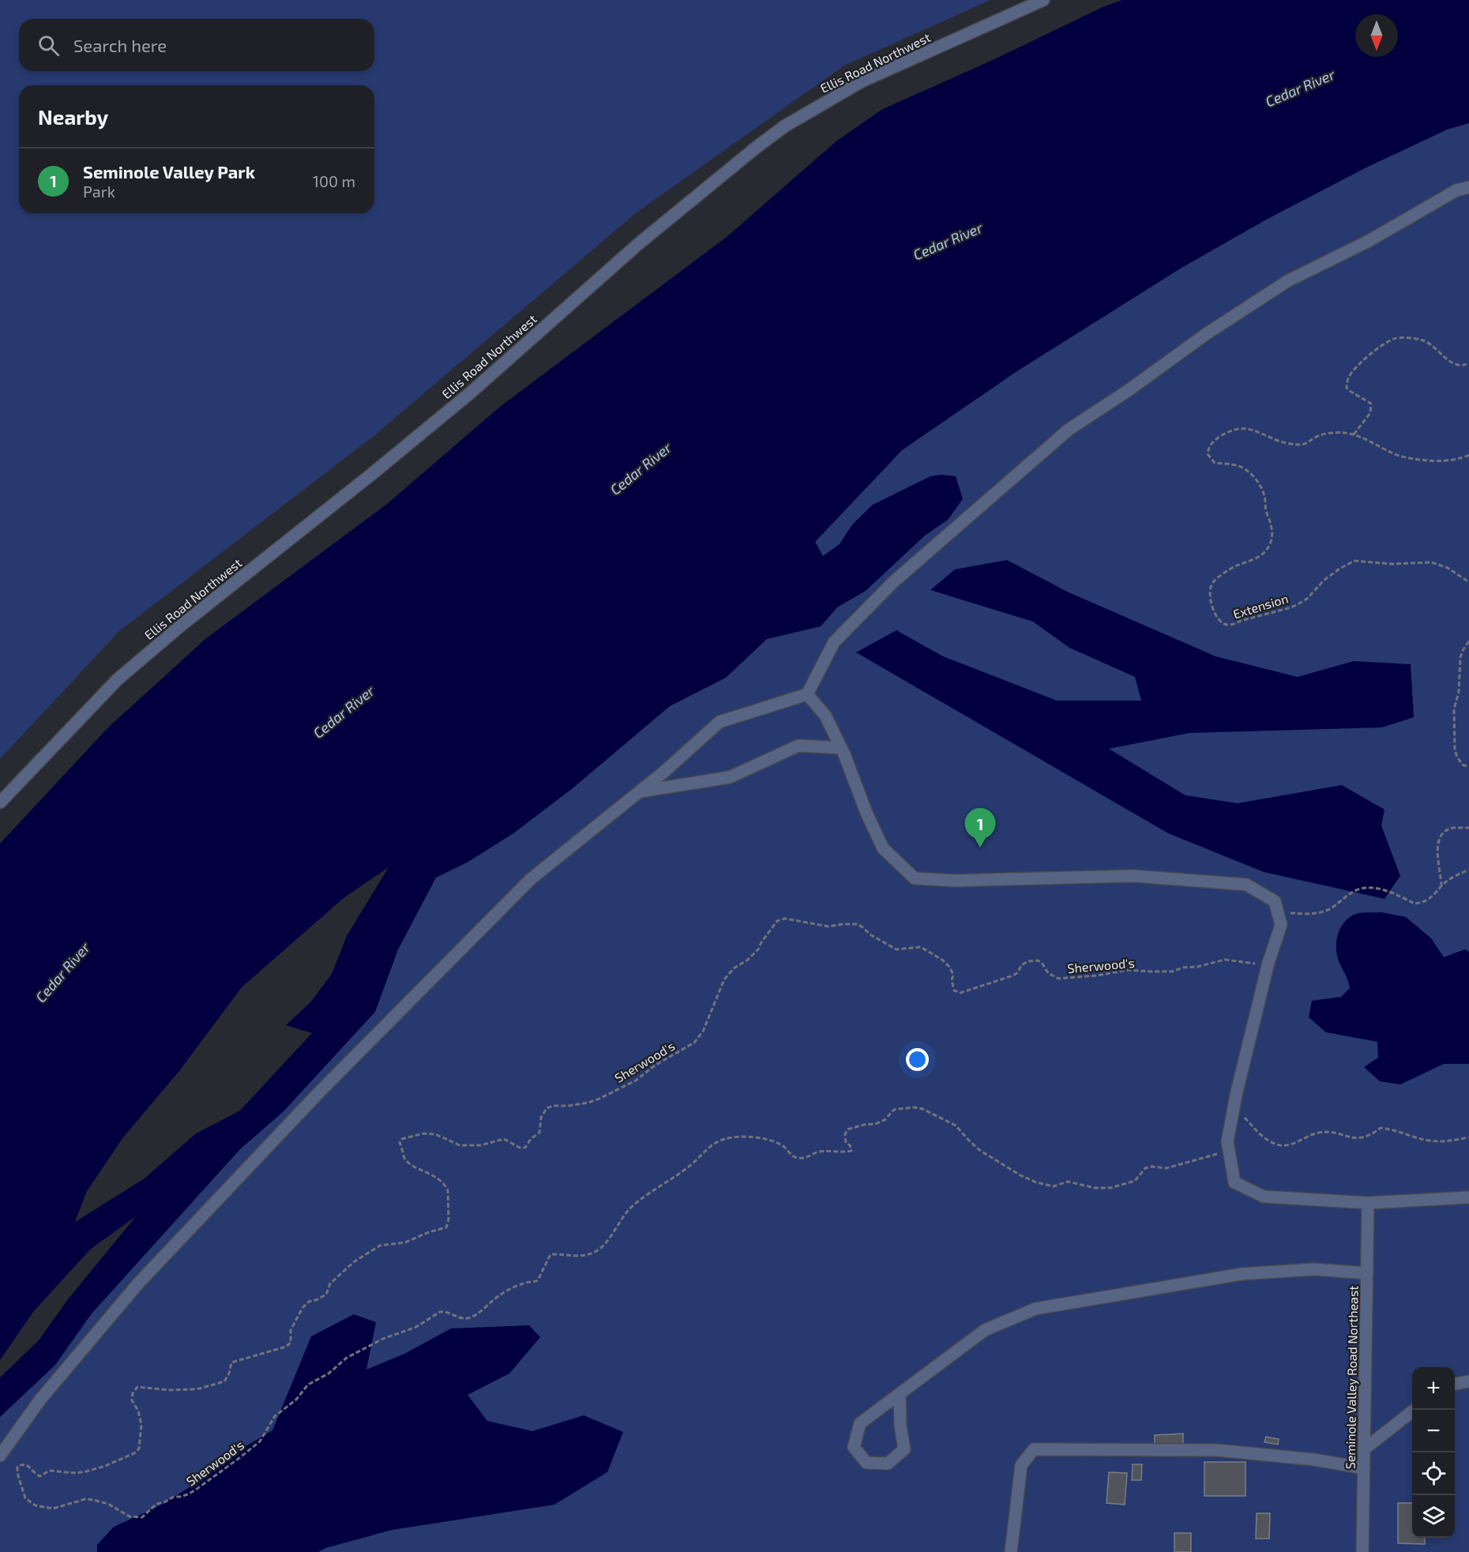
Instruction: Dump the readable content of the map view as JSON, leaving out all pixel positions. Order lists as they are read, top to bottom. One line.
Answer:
{"streets":{"street":["Ellis Road Northwest","Seminole Valley Road Northeast"],"path":["Extension","Sherwood's"]},"water":["Cedar River"],"north":"bottom","page":{"search":"Search here","heading":"Nearby","list":[{"mark":"1","name":"Seminole Valley Park","note":"Park","value":"100 m"}],"pins":"1","map_buttons":["+","−"]}}
